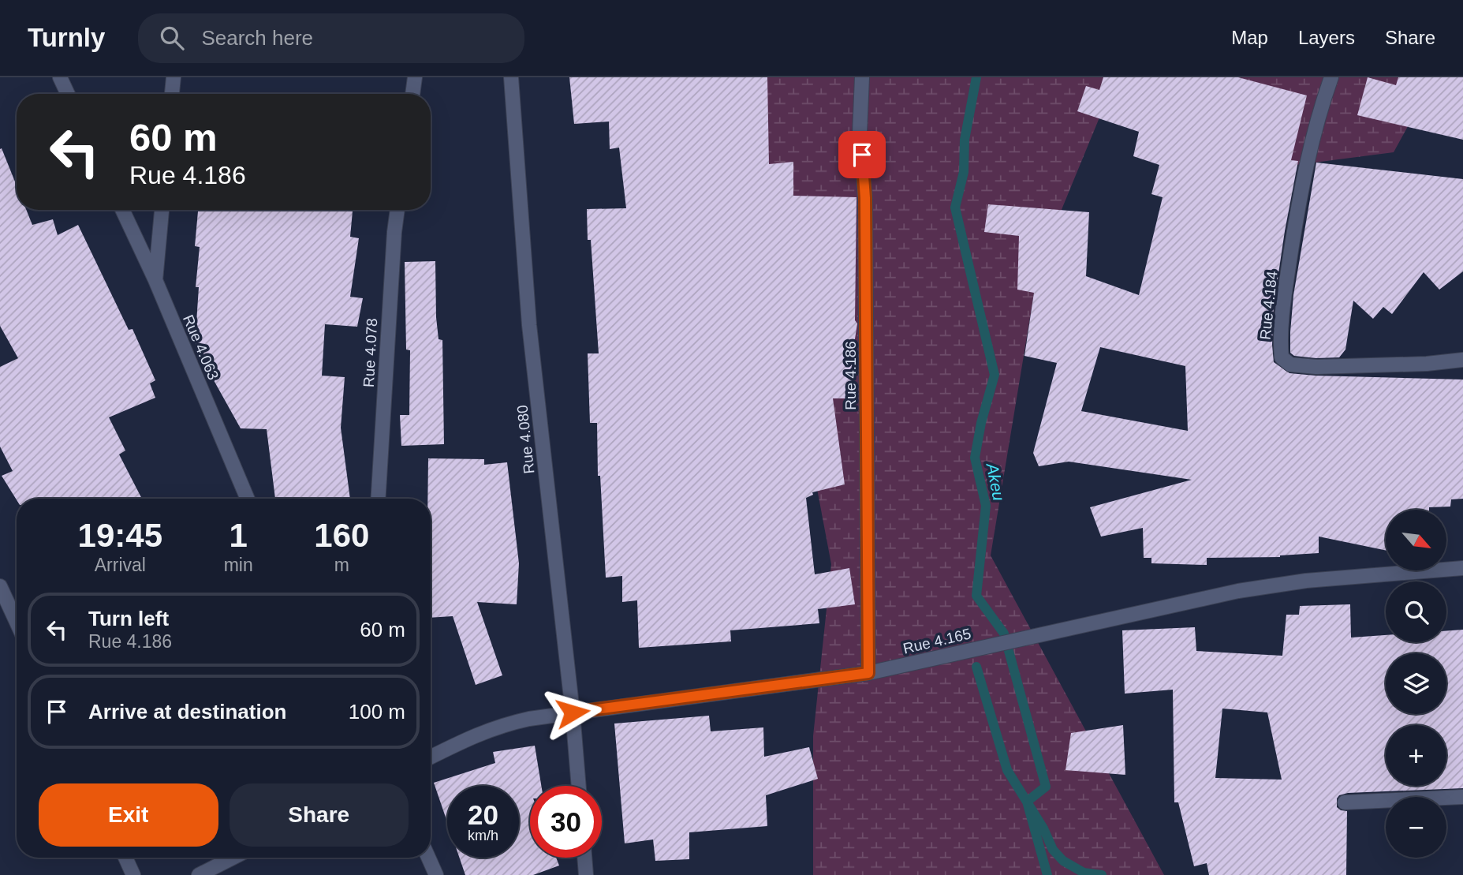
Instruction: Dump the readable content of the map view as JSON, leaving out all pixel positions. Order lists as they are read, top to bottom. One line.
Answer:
{"streets":{"street":["Rue 4.184","Rue 4.063","Rue 4.078","Rue 4.186","Rue 4.080","Rue 4.165"]},"crossings":[["Rue 4.186","Rue 4.165"],["Rue 4.080","Rue 4.165"]],"water":["Akeu"],"north":"bottom right","page":{"header":"Turnly","search":"Search here","nav":["Map","Layers","Share"],"turn":["60 m","Rue 4.186"],"eta":["19:45","Arrival","1","min","160","m"],"map_buttons":["+","−"],"list":[{"name":"Turn left","note":"Rue 4.186","value":"60 m"},{"name":"Arrive at destination","value":"100 m"}],"buttons":["Exit","Share"],"speed":"20 km/h","limit":"30"}}
